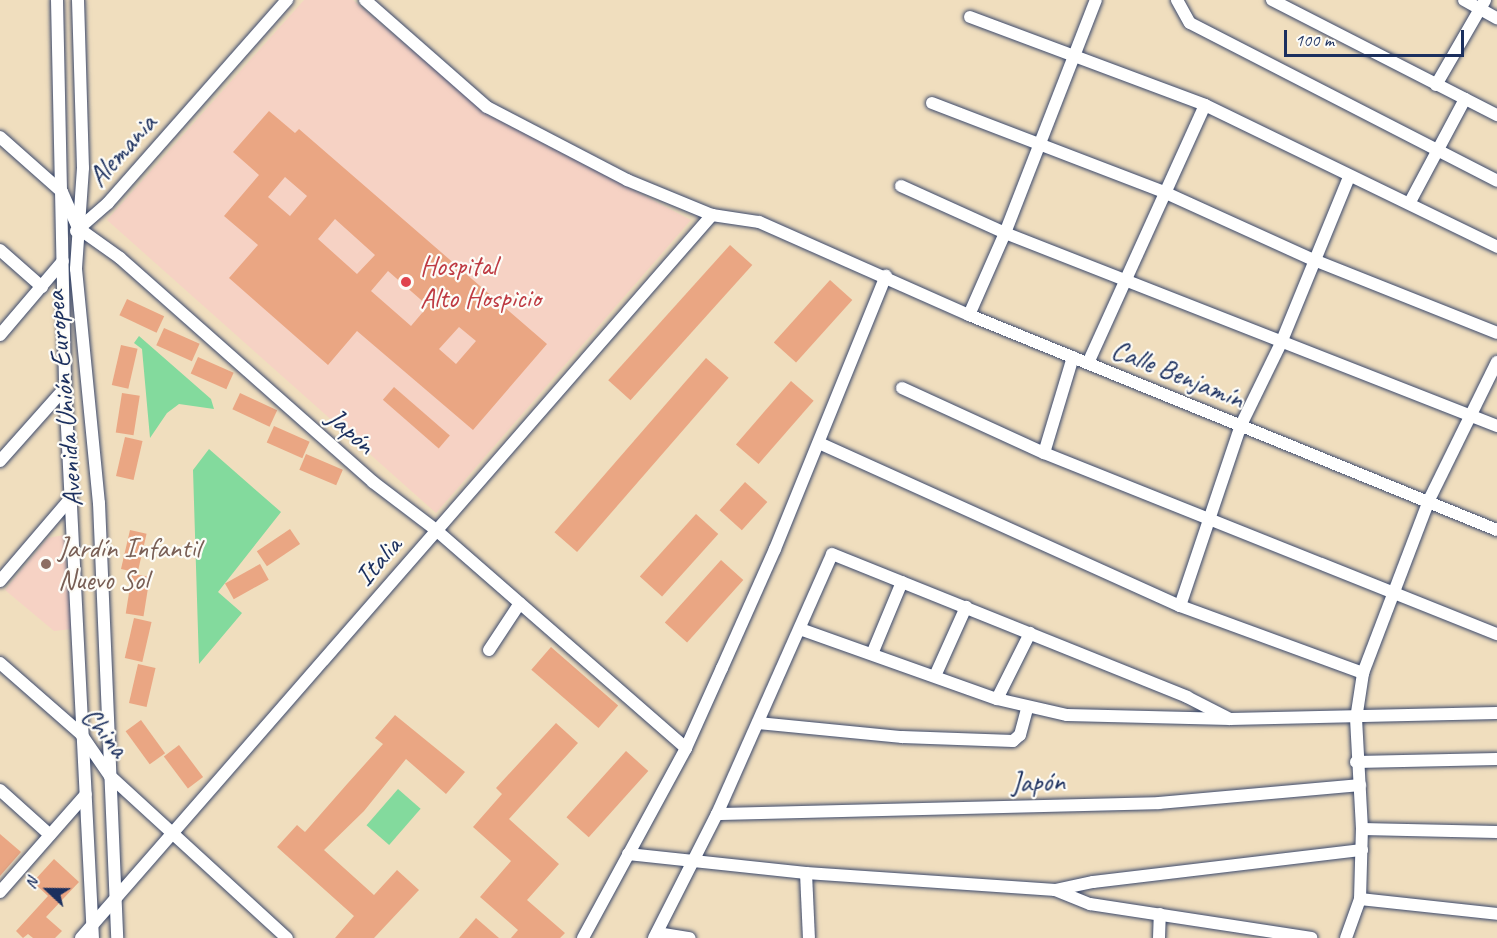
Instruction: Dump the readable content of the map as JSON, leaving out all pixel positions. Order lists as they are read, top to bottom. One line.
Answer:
{"streets":{"street":["Alemania","Calle Benjamín","Avenida Unión Europea","Japón","Italia","China"]},"crossings":[["Alemania","Avenida Unión Europea"],["Alemania","Japón"],["Calle Benjamín","Italia"],["Avenida Unión Europea","Japón"],["Avenida Unión Europea","Italia"],["Avenida Unión Europea","China"],["Japón","Italia"],["Italia","China"]],"places":["Hospital Alto Hospicio","Jardín Infantil Nuevo Sol"],"scale_bar":"100 m","north":"left"}
